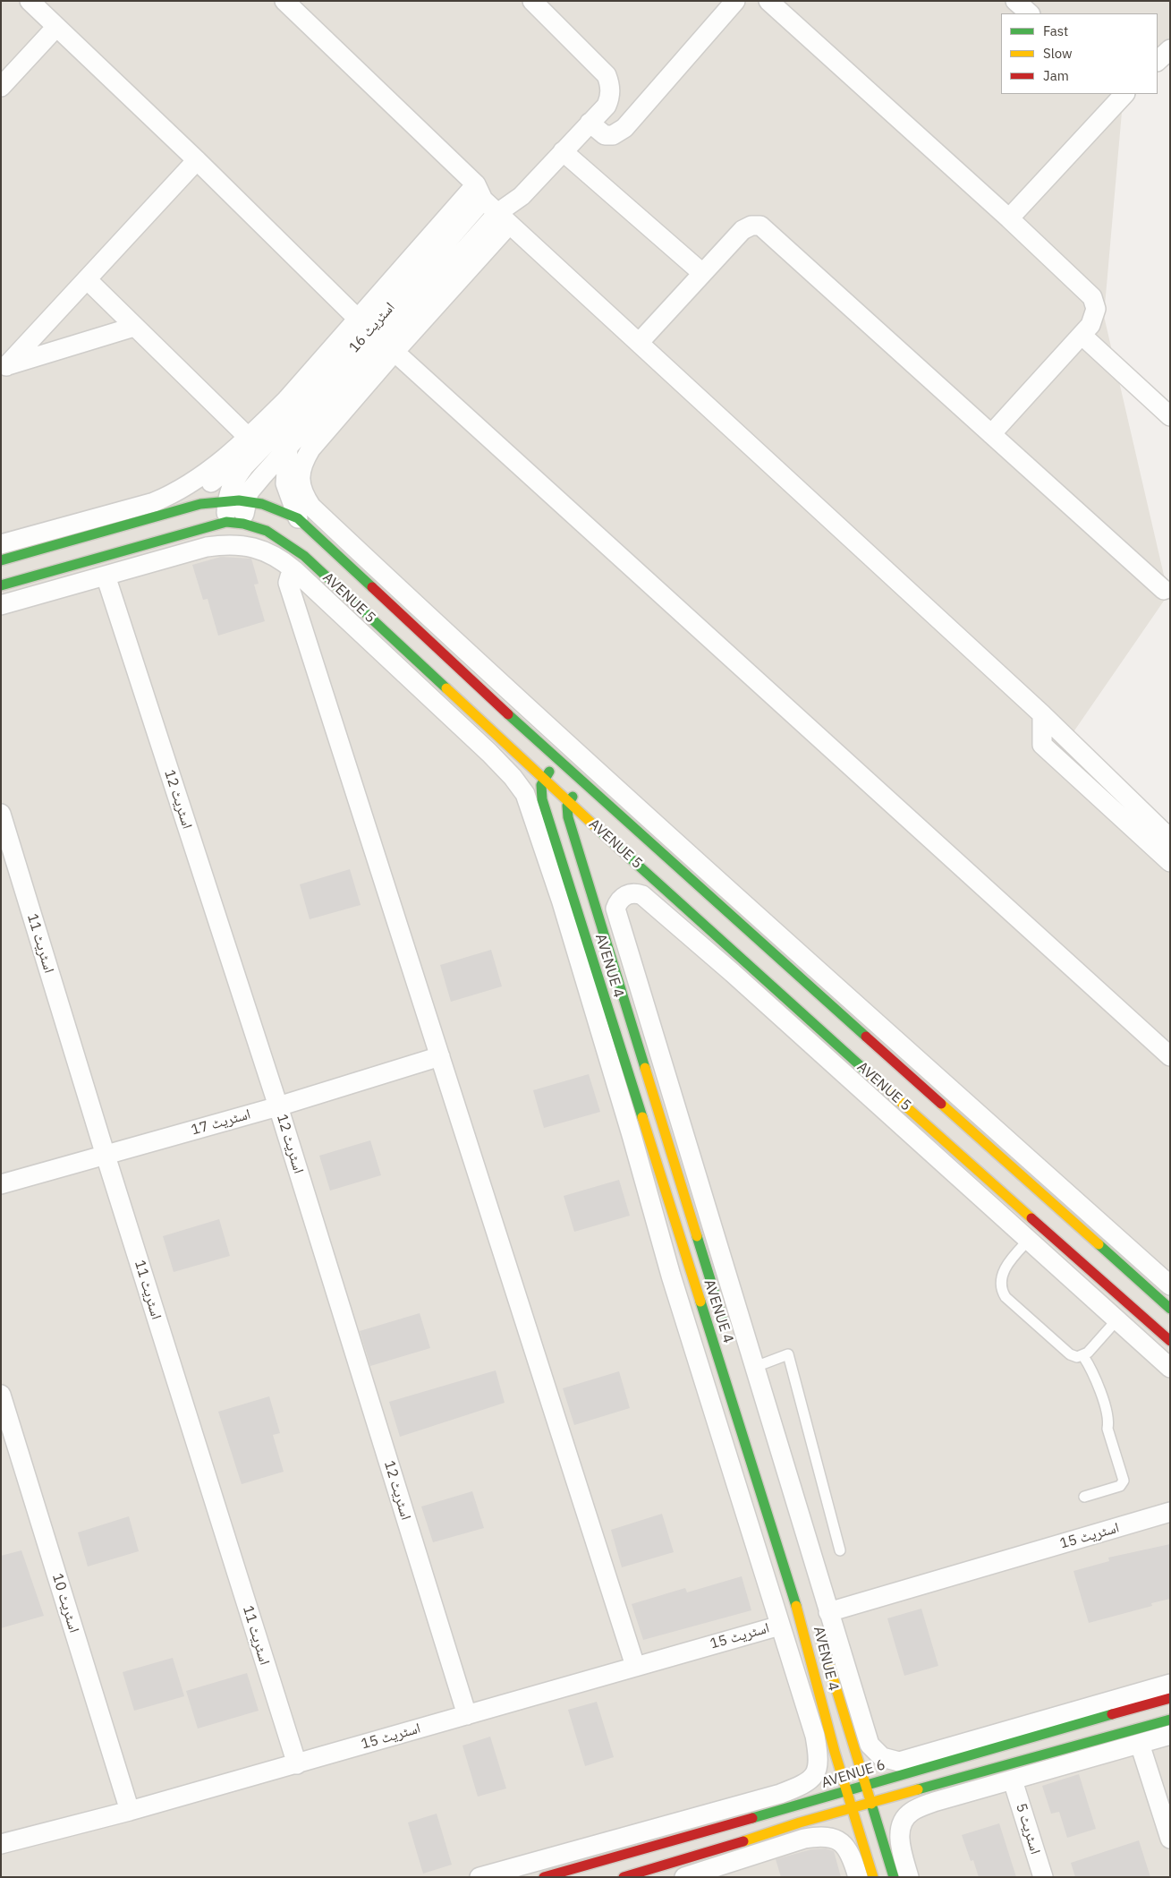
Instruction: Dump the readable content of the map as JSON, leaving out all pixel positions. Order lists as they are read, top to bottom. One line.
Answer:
{"streets":{"main road":["AVENUE 5","AVENUE 4","AVENUE 6"],"street":["اسٹریٹ 16","اسٹریٹ 12","اسٹریٹ 11","اسٹریٹ 17","اسٹریٹ 15","اسٹریٹ 10","اسٹریٹ 5"]},"crossings":[["اسٹریٹ 16","AVENUE 5"],["AVENUE 5","AVENUE 4"],["اسٹریٹ 12","اسٹریٹ 17"],["اسٹریٹ 12","اسٹریٹ 15"],["اسٹریٹ 11","اسٹریٹ 17"],["اسٹریٹ 11","اسٹریٹ 15"],["AVENUE 4","AVENUE 6"],["اسٹریٹ 15","اسٹریٹ 10"]],"legend":["Fast","Slow","Jam"]}
